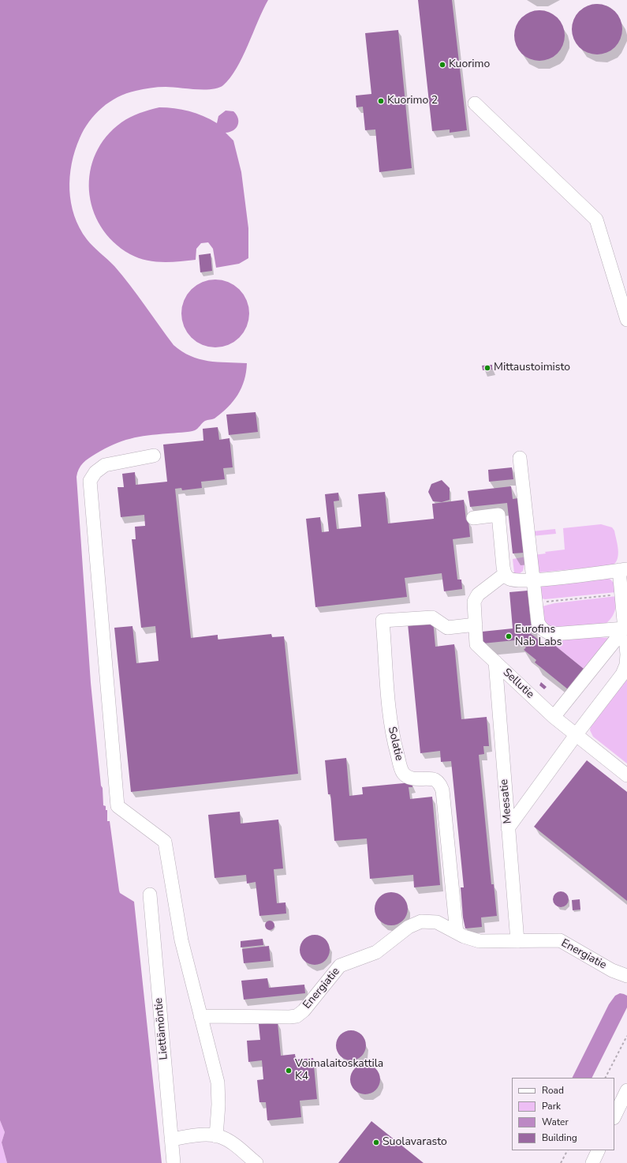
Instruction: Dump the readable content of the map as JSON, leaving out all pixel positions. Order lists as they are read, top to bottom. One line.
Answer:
{"streets":{"lane":["Sellutie","Solatie","Meesatie","Energiatie","Liettämöntie"]},"crossings":[["Sellutie","Solatie"],["Sellutie","Meesatie"],["Solatie","Energiatie"],["Meesatie","Energiatie"]],"places":["Kuorimo","Kuorimo 2","Mittaustoimisto","Eurofins Nab Labs","Voimalaitoskattila K4","Suolavarasto"],"legend":["Road","Park","Water","Building"]}
